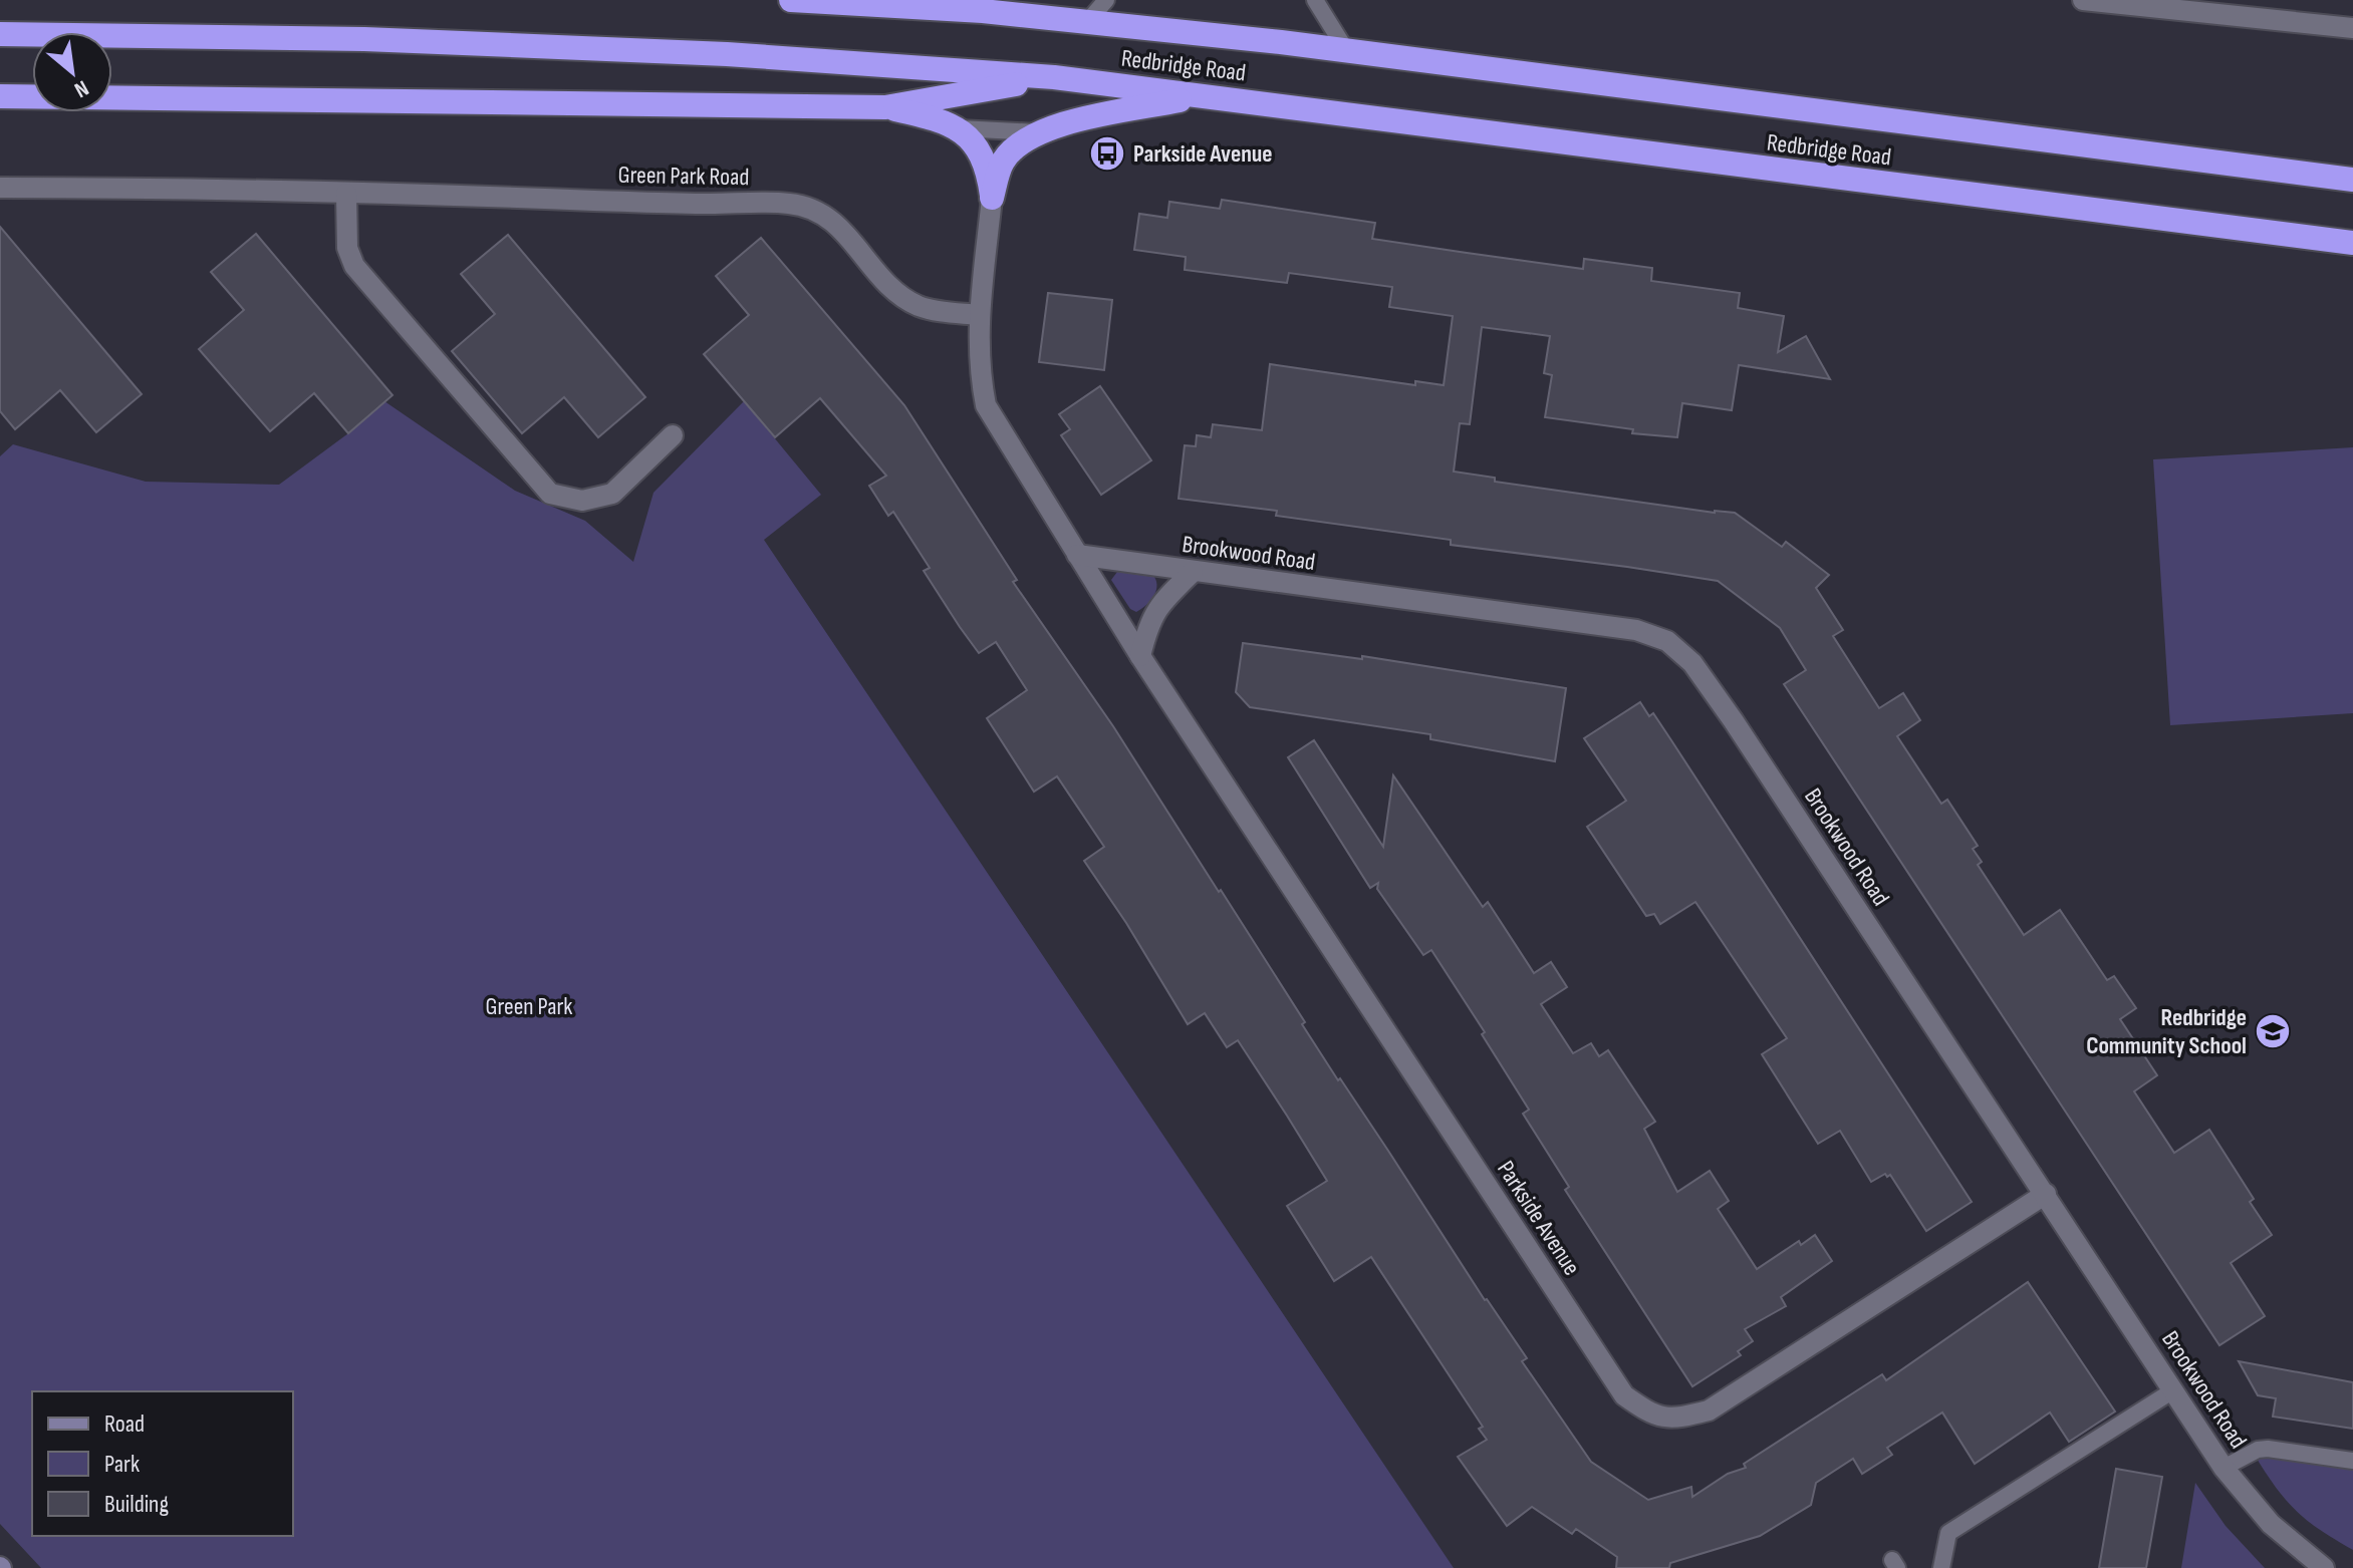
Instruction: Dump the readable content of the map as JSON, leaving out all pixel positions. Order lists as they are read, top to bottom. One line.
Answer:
{"streets":{"highway":["Redbridge Road"],"street":["Green Park Road","Brookwood Road","Parkside Avenue"]},"crossings":[["Green Park Road","Parkside Avenue"],["Brookwood Road","Parkside Avenue"]],"parks":["Green Park"],"places":{"bus stop":["Parkside Avenue"],"school or university":["Redbridge Community School"]},"legend":["Road","Park","Building"],"north":"bottom right"}
